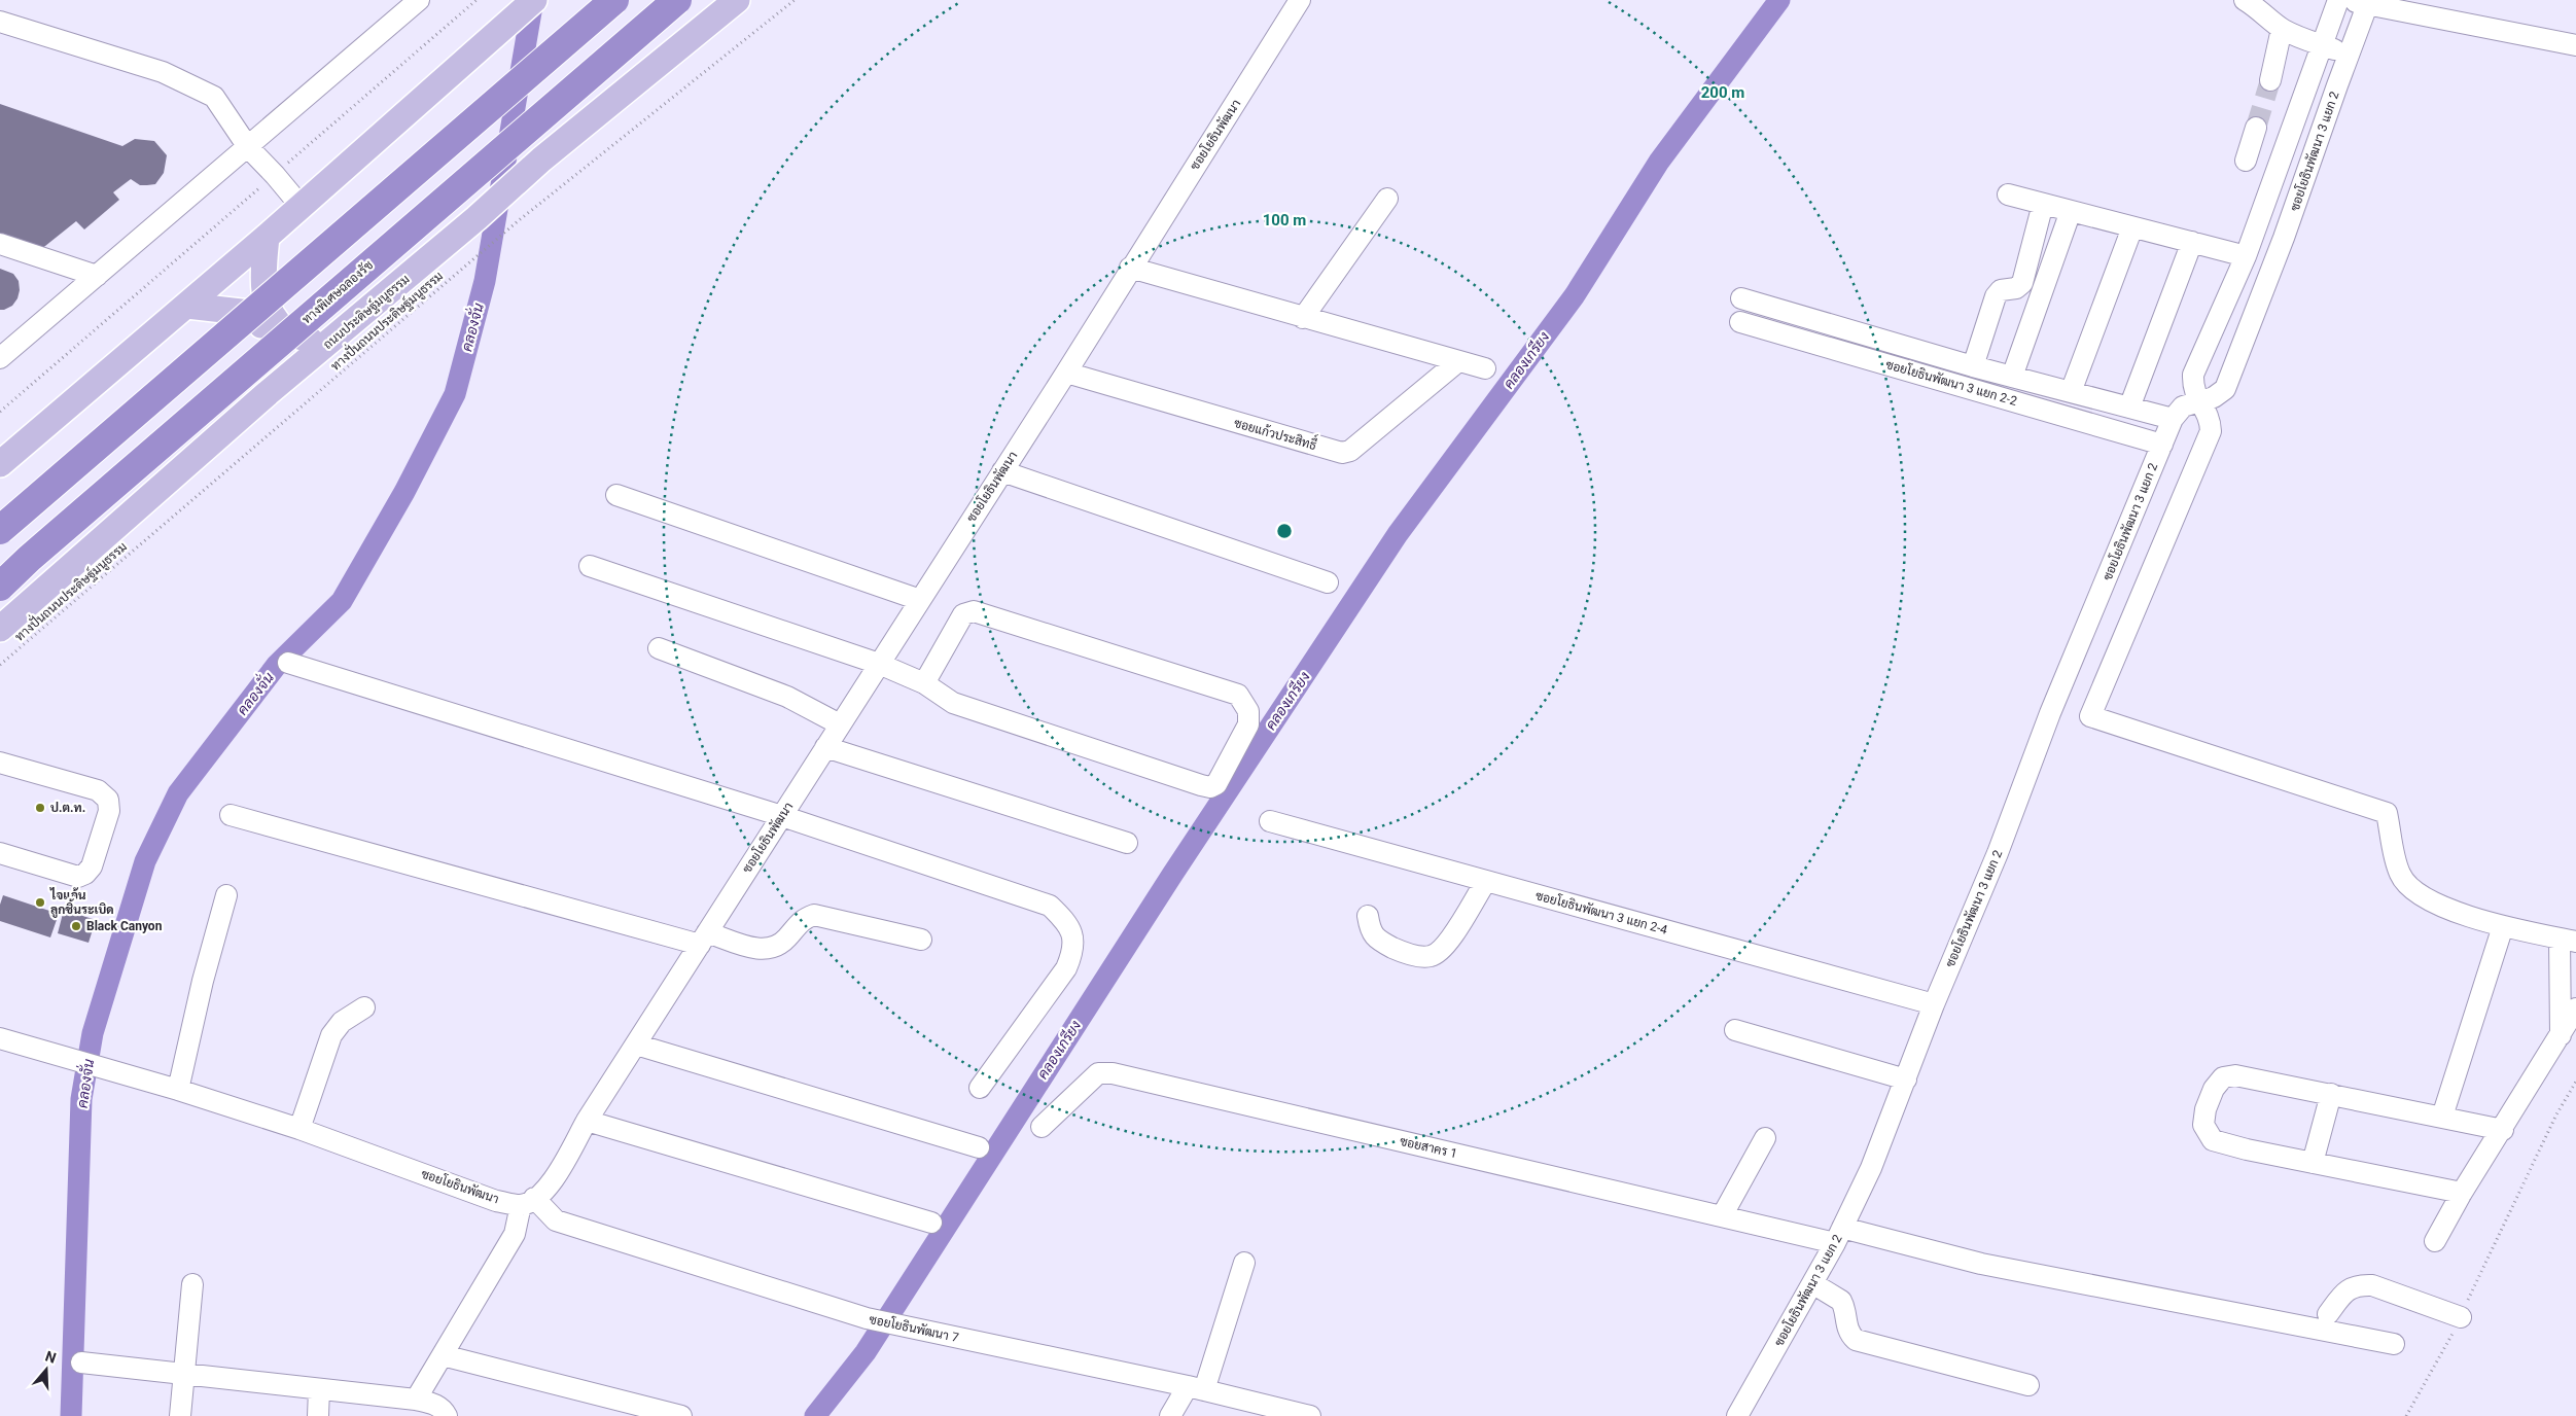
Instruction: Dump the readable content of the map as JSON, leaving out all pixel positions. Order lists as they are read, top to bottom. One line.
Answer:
{"streets":{"highway":["ทางพิเศษฉลองรัช"],"main road":["ถนนประดิษฐ์มนูธรรม"],"street":["ซอยโยธินพัฒนา","ซอยโยธินพัฒนา 3 แยก 2","ซอยโยธินพัฒนา 3 แยก 2-2","ซอยแก้วประสิทธื์","ซอยโยธินพัฒนา 3 แยก 2-4","ซอยสาคร 1","ซอยโยธินพัฒนา 7"],"path":["ทางปั่นถนนประดิษฐ์มนูธรรม"]},"crossings":[["ซอยโยธินพัฒนา","ซอยแก้วประสิทธื์"],["ซอยโยธินพัฒนา","ซอยโยธินพัฒนา 7"],["ซอยโยธินพัฒนา 3 แยก 2","ซอยโยธินพัฒนา 3 แยก 2-2"],["ซอยโยธินพัฒนา 3 แยก 2","ซอยโยธินพัฒนา 3 แยก 2-4"],["ซอยโยธินพัฒนา 3 แยก 2","ซอยสาคร 1"]],"water":["คลองจั่น","คลองเกรียง"],"places":["ป.ต.ท.","ไจแอ้น ลูกชิ้นระเบิด","Black Canyon"],"north":"top","rings":["200 m","100 m"]}
